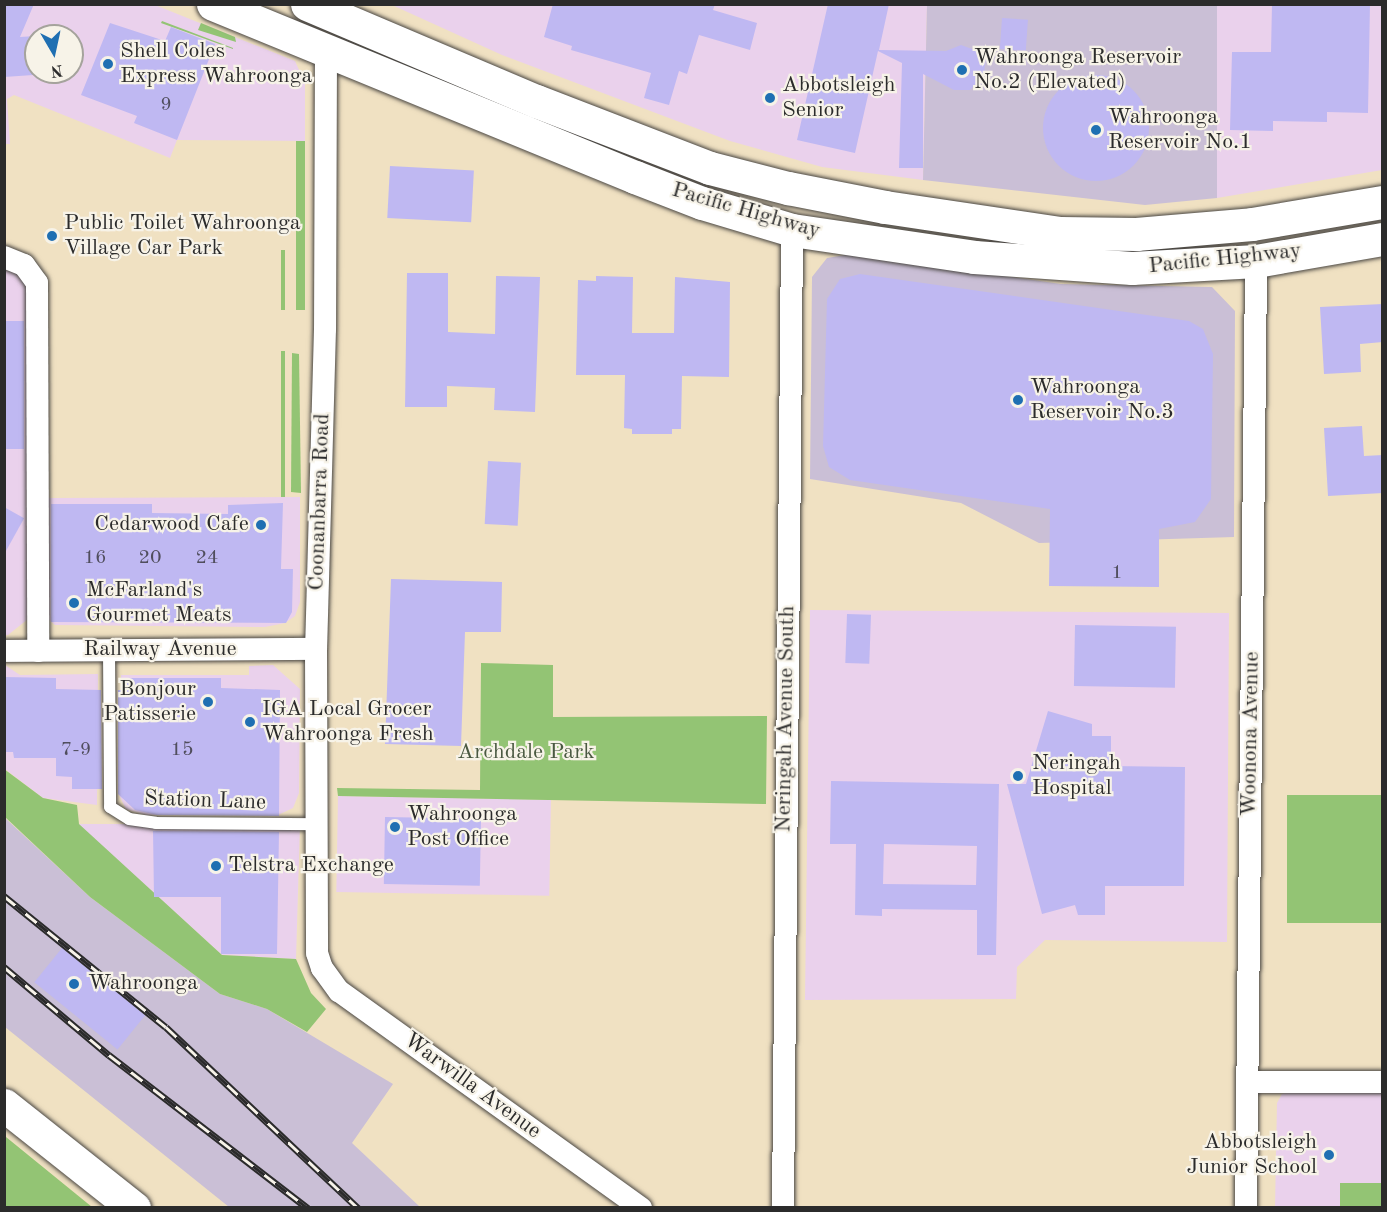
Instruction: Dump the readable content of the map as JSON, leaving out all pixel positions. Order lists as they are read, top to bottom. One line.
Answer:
{"streets":{"main road":["Pacific Highway"],"street":["Coonanbarra Road","Railway Avenue","Neringah Avenue South","Woonona Avenue","Warwilla Avenue"],"lane":["Station Lane"]},"crossings":[["Pacific Highway","Coonanbarra Road"],["Pacific Highway","Neringah Avenue South"],["Pacific Highway","Woonona Avenue"],["Coonanbarra Road","Railway Avenue"],["Coonanbarra Road","Station Lane"],["Coonanbarra Road","Warwilla Avenue"],["Railway Avenue","Station Lane"]],"parks":["Archdale Park"],"places":["Shell Coles Express Wahroonga","Wahroonga Reservoir No.2 (Elevated)","Abbotsleigh Senior","Wahroonga Reservoir No.1","Public Toilet Wahroonga Village Car Park","Wahroonga Reservoir No.3","Cedarwood Cafe","McFarland's Gourmet Meats","Bonjour Patisserie","IGA Local Grocer Wahroonga Fresh","Neringah Hospital","Wahroonga Post Office","Telstra Exchange","Wahroonga","Abbotsleigh Junior School"],"house_numbers":["9","16","20","24","1","7-9","15"],"north":"bottom"}
